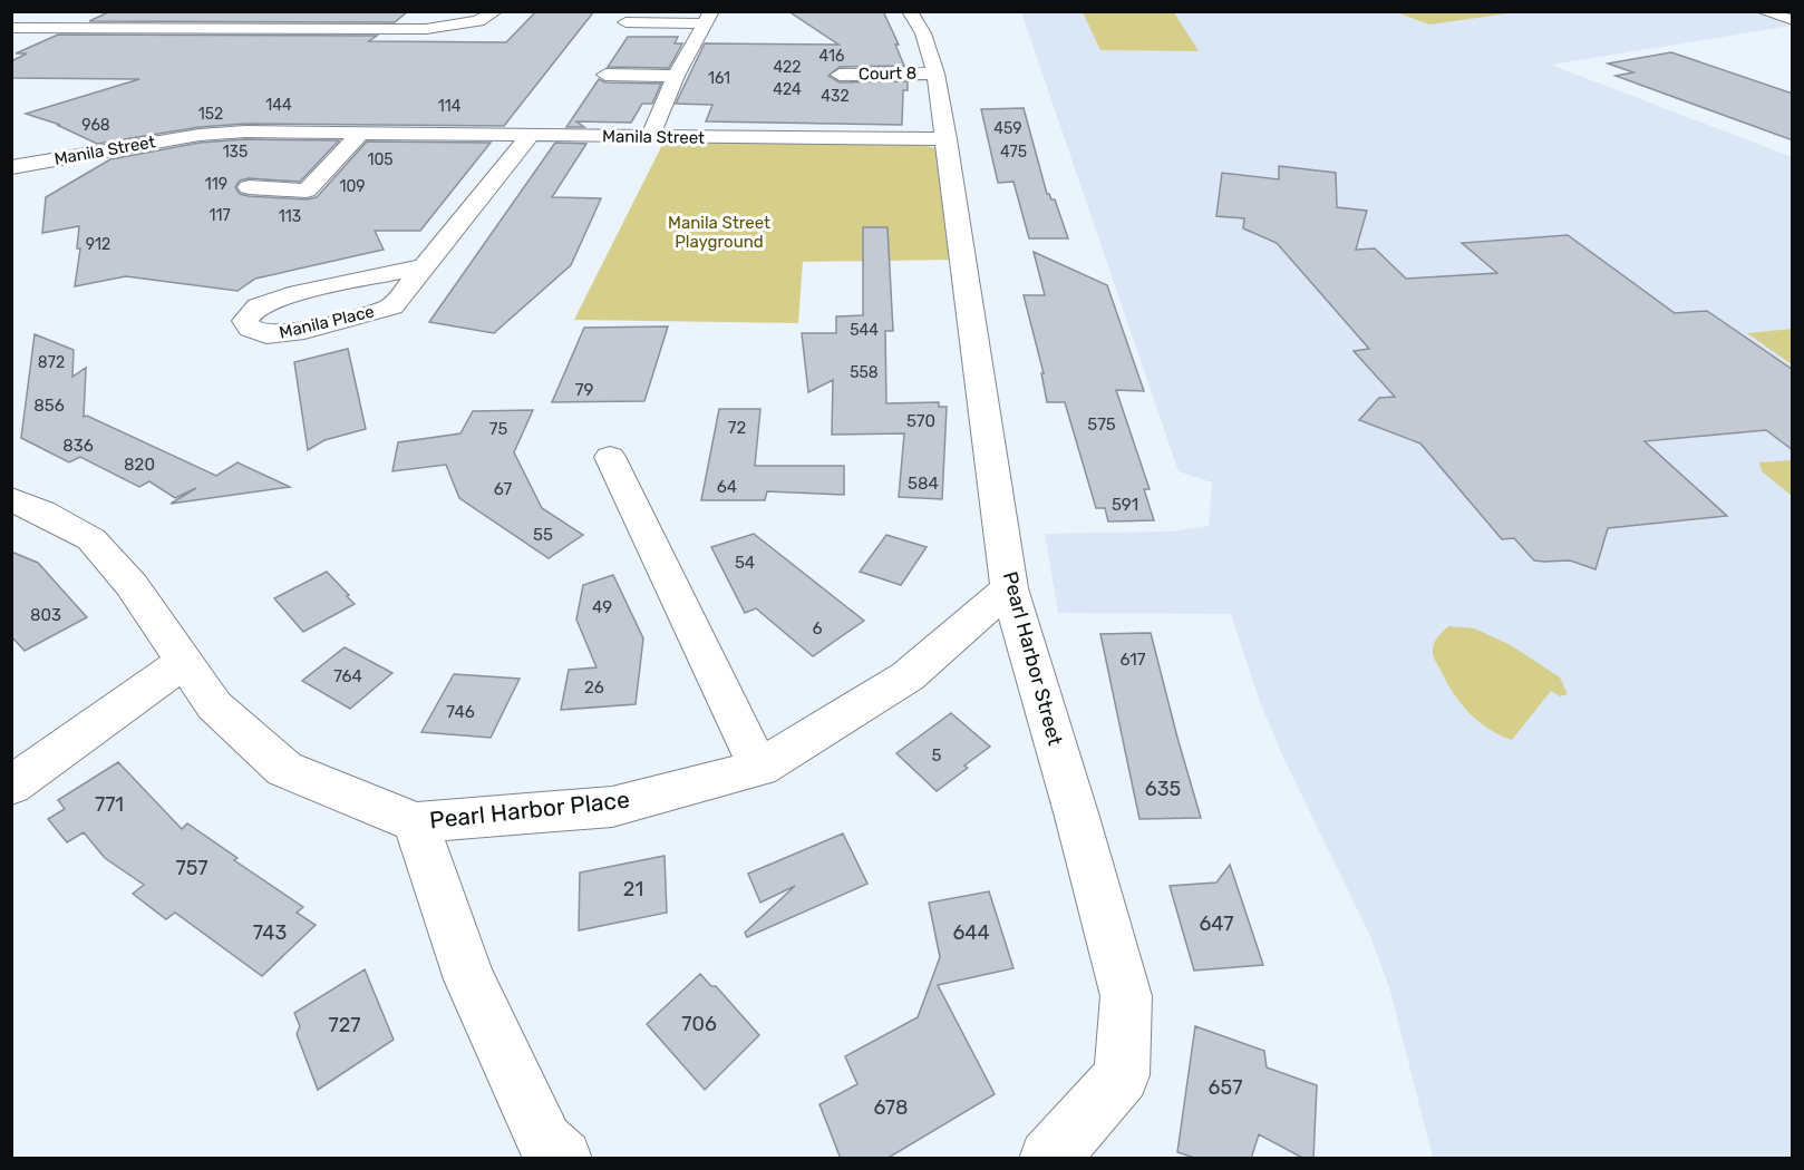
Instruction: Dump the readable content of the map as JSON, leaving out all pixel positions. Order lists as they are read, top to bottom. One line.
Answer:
{"streets":{"street":["Court 8","Manila Street","Manila Place","Pearl Harbor Street","Pearl Harbor Place"]},"crossings":[["Court 8","Pearl Harbor Street"],["Manila Street","Manila Place"],["Manila Street","Pearl Harbor Street"],["Pearl Harbor Street","Pearl Harbor Place"]],"parks":["Manila Street Playground"],"house_numbers":["416","422","161","424","432","144","114","152","968","459","135","475","105","119","109","117","113","912","544","872","558","79","856","570","575","72","75","836","820","584","64","67","591","55","54","49","803","6","617","764","26","746","5","635","771","757","21","647","743","644","706","727","657","678"]}
